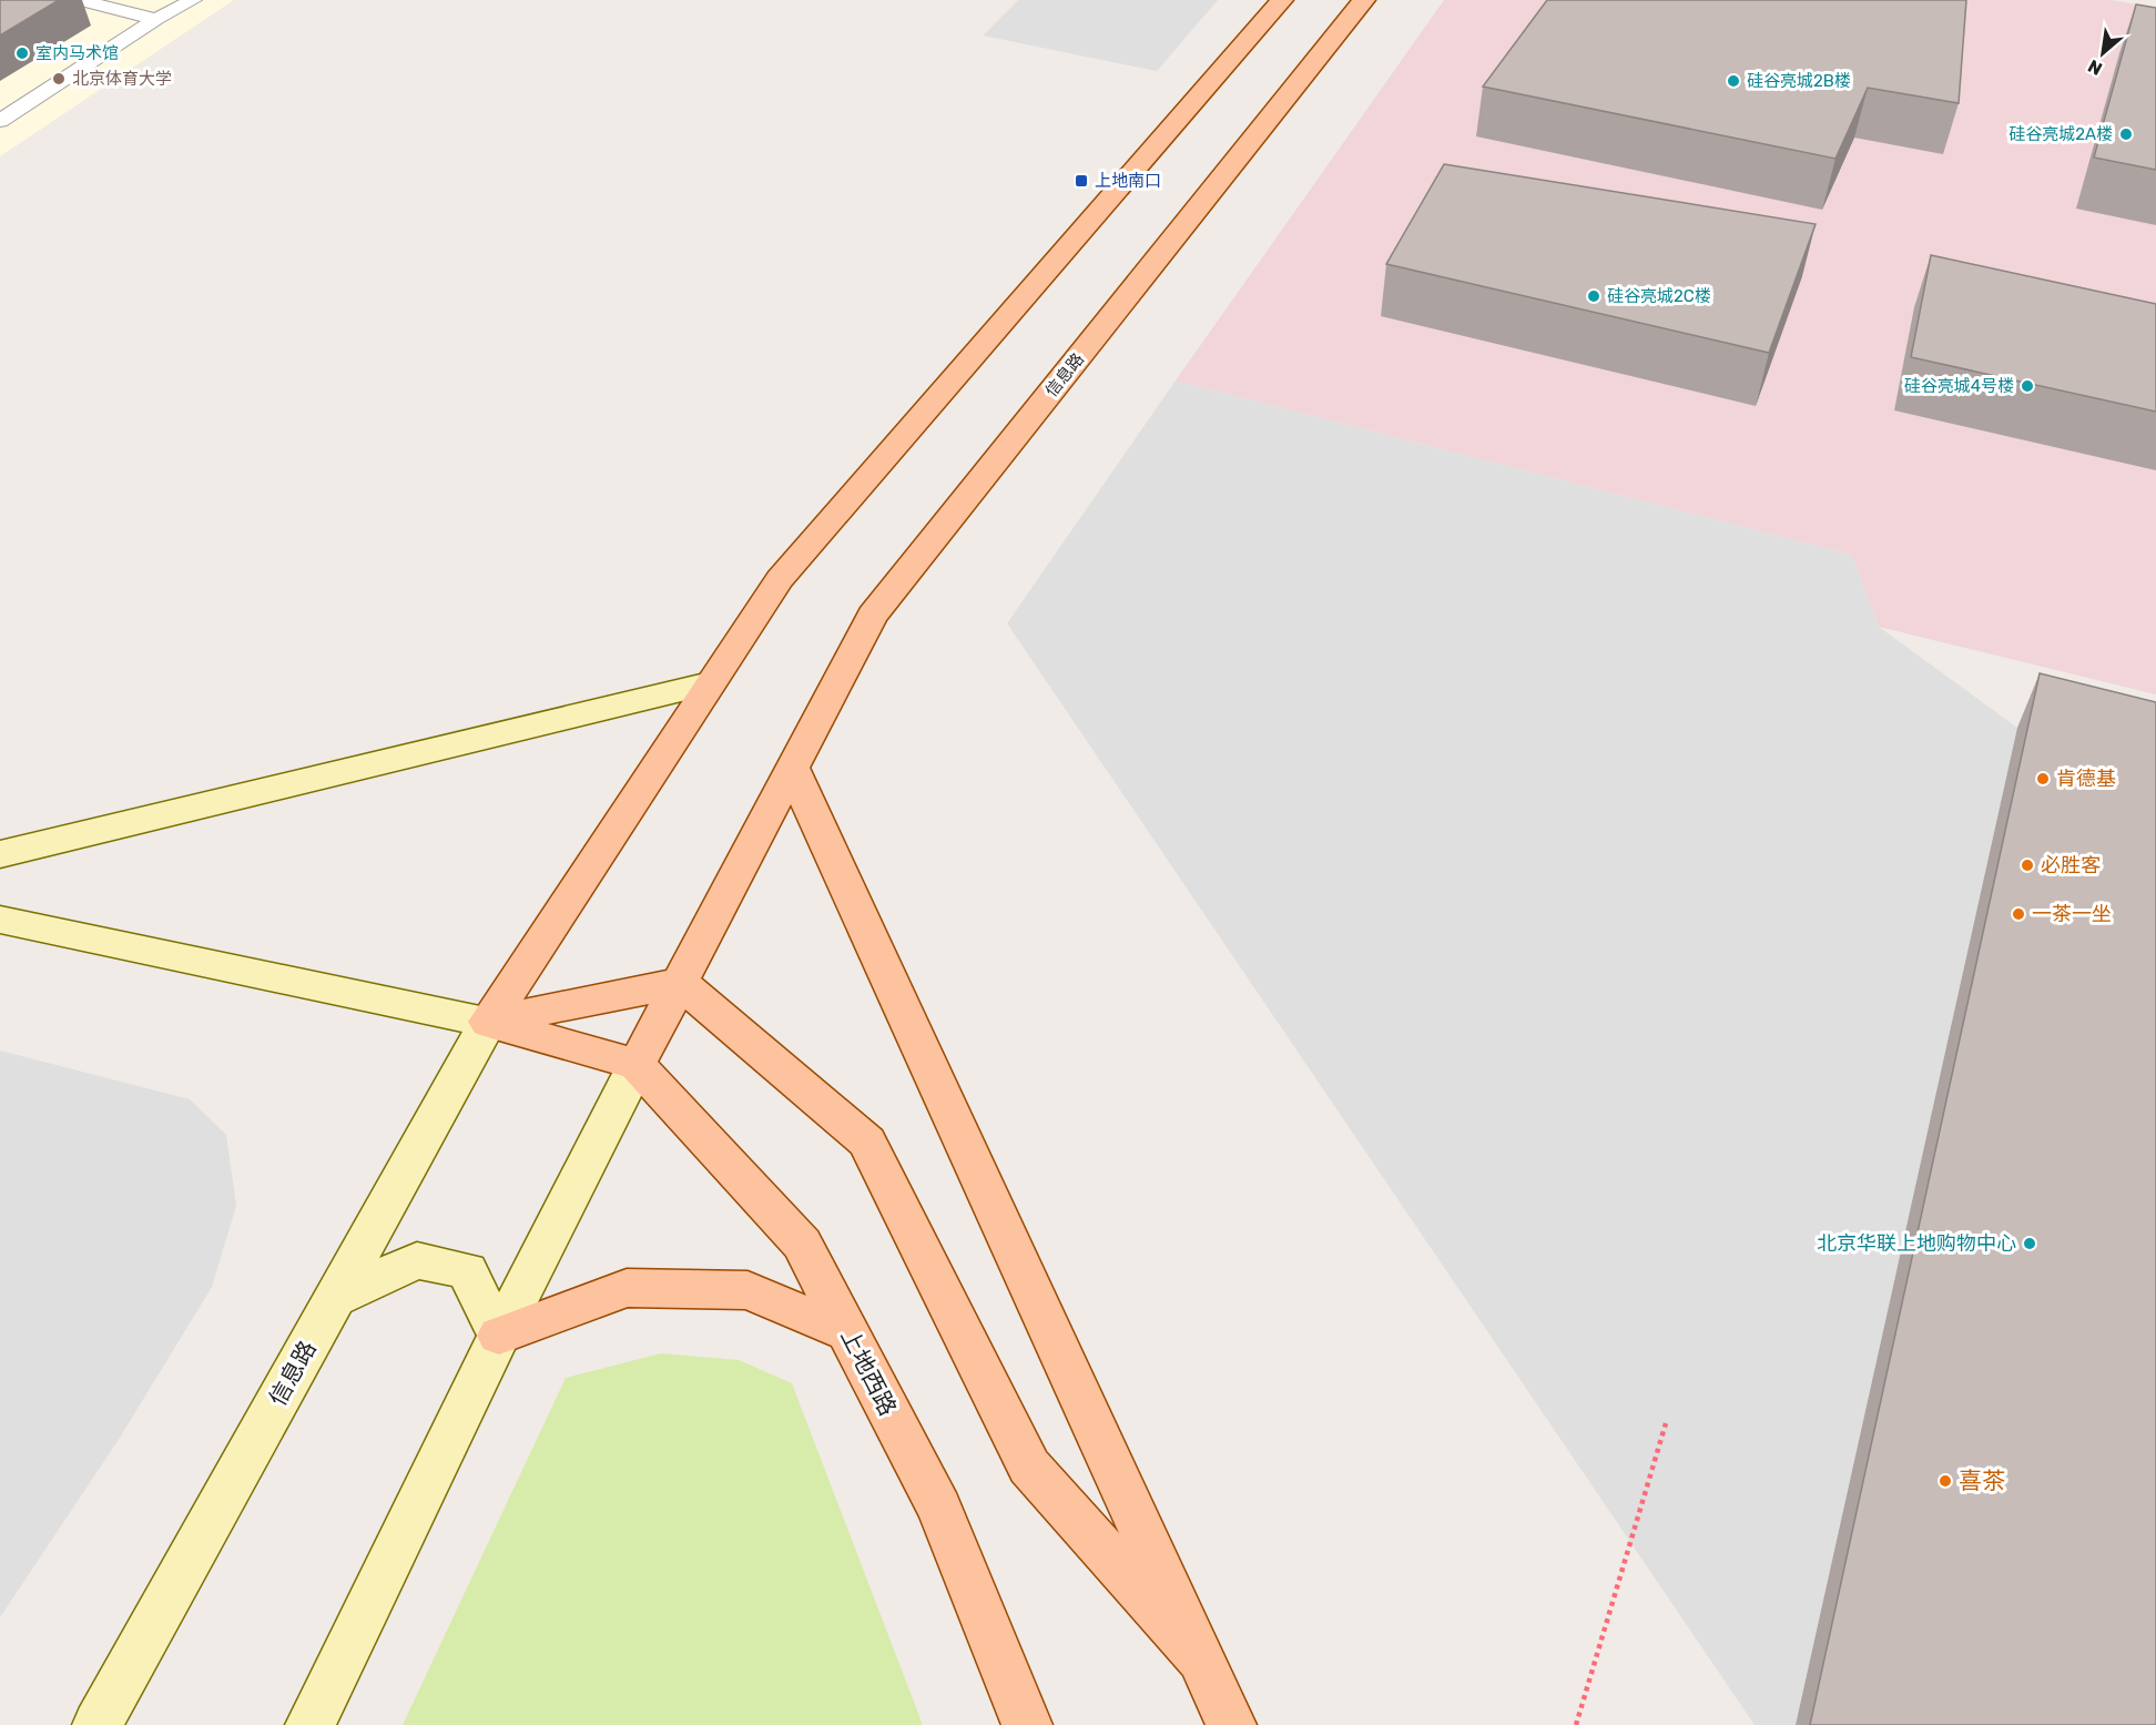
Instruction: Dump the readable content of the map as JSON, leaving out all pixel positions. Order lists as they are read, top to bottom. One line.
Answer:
{"streets":{"main road":["信息路","上地西路"]},"crossings":[["信息路","上地西路"]],"places":{"other":["室内马术馆","北京体育大学","硅谷亮城2B楼","硅谷亮城2A楼","硅谷亮城2C楼","硅谷亮城4号楼","肯德基","必胜客","一茶一坐","北京华联上地购物中心","喜茶"],"transit":["上地南口"]},"north":"bottom left"}
